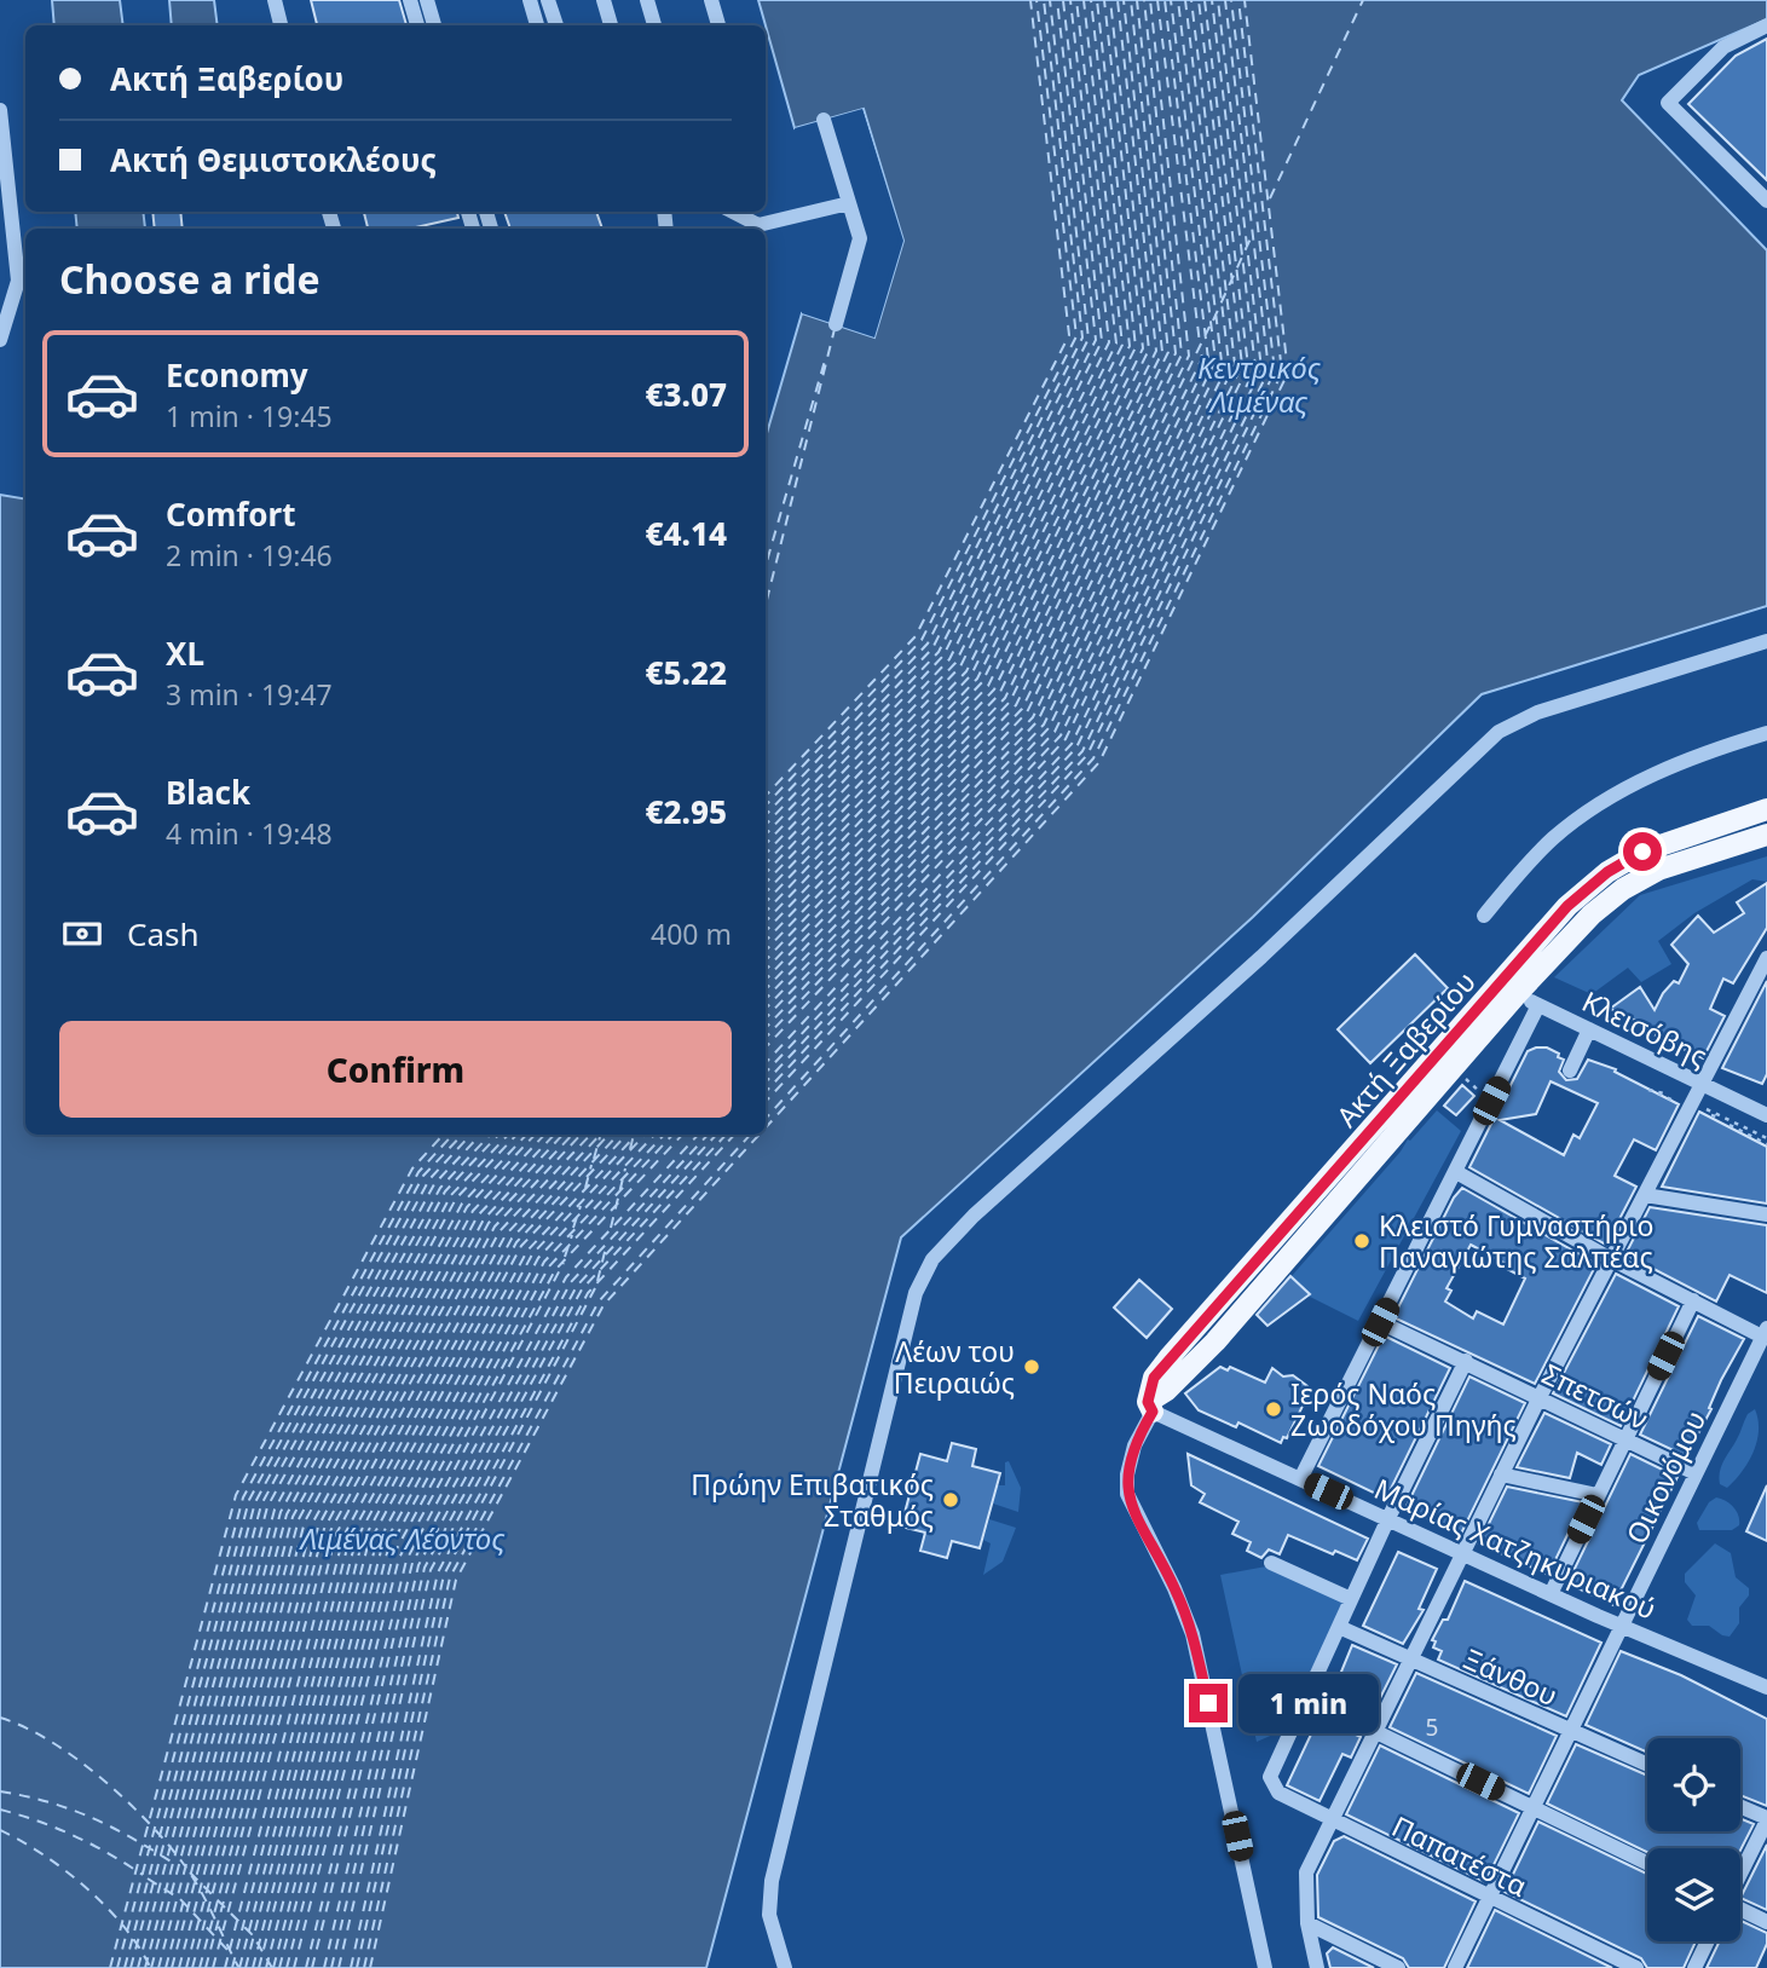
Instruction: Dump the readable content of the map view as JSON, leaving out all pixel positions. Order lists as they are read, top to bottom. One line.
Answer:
{"streets":{"main road":["Ακτή Ξαβερίου"],"street":["Κλεισόβης","Σπετσών","Οικονόμου","Μαρίας Χατζηκυριακού","Ξάνθου","Παπατέστα"]},"crossings":[["Κλεισόβης","Ακτή Ξαβερίου"],["Ακτή Ξαβερίου","Μαρίας Χατζηκυριακού"],["Σπετσών","Οικονόμου"],["Οικονόμου","Μαρίας Χατζηκυριακού"],["Οικονόμου","Ξάνθου"],["Οικονόμου","Παπατέστα"]],"water":["Κεντρικός Λιμένας","Λιμένας Λέοντος"],"places":["Κλειστό Γυμναστήριο Παναγιώτης Σαλπέας","Λέων του Πειραιώς","Ιερός Ναός Ζωοδόχου Πηγής","Πρώην Επιβατικός Σταθμός"],"house_numbers":["5"],"page":{"banner":["Ακτή Ξαβερίου","Ακτή Θεμιστοκλέους"],"heading":"Choose a ride","list":[{"name":"Economy","note":"1 min · 19:45","value":"€3.07"},{"name":"Comfort","note":"2 min · 19:46","value":"€4.14"},{"name":"XL","note":"3 min · 19:47","value":"€5.22"},{"name":"Black","note":"4 min · 19:48","value":"€2.95"}],"pay":["Cash","400 m"],"buttons":"Confirm","bubble":"1 min"}}
